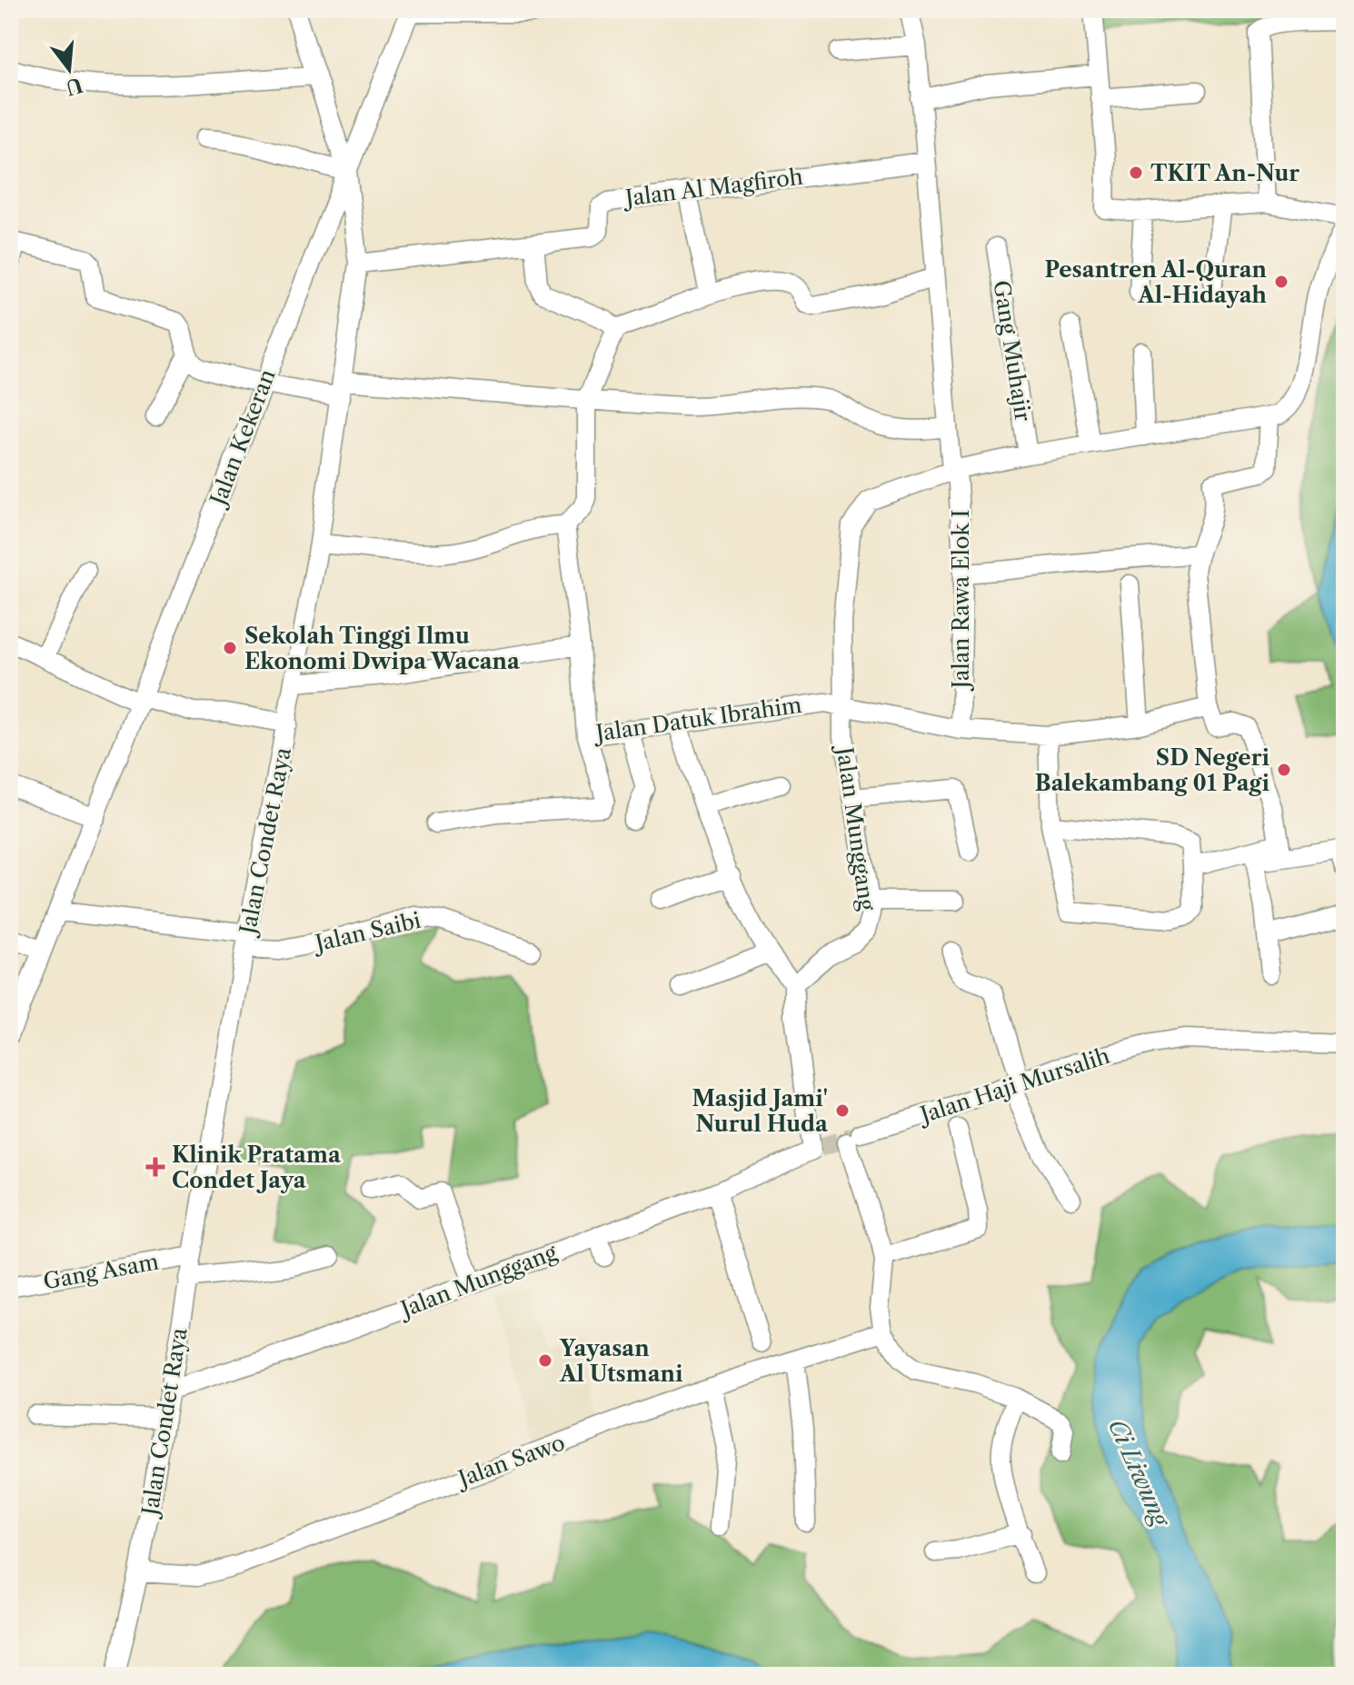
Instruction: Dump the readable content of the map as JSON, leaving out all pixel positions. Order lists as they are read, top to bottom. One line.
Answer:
{"streets":{"street":["Jalan Al Magfiroh","Gang Muhajir","Jalan Kekeran","Jalan Rawa Elok I","Jalan Datuk Ibrahim","Jalan Munggang","Jalan Condet Raya","Jalan Saibi","Jalan Haji Mursalih","Gang Asam","Jalan Sawo"]},"crossings":[["Jalan Al Magfiroh","Jalan Condet Raya"],["Gang Muhajir","Jalan Munggang"],["Jalan Kekeran","Jalan Condet Raya"],["Jalan Kekeran","Jalan Saibi"],["Jalan Rawa Elok I","Jalan Datuk Ibrahim"],["Jalan Rawa Elok I","Jalan Munggang"],["Jalan Datuk Ibrahim","Jalan Munggang"],["Jalan Munggang","Jalan Condet Raya"],["Jalan Condet Raya","Jalan Saibi"],["Jalan Condet Raya","Gang Asam"],["Jalan Condet Raya","Jalan Sawo"],["Jalan Haji Mursalih","Jalan Sawo"]],"water":["Ci Liwung"],"places":{"other":["TKIT An-Nur","Pesantren Al-Quran Al-Hidayah","Sekolah Tinggi Ilmu Ekonomi Dwipa Wacana","SD Negeri Balekambang 01 Pagi","Masjid Jami' Nurul Huda","Yayasan Al Utsmani"],"health":["Klinik Pratama Condet Jaya"]},"north":"bottom"}
